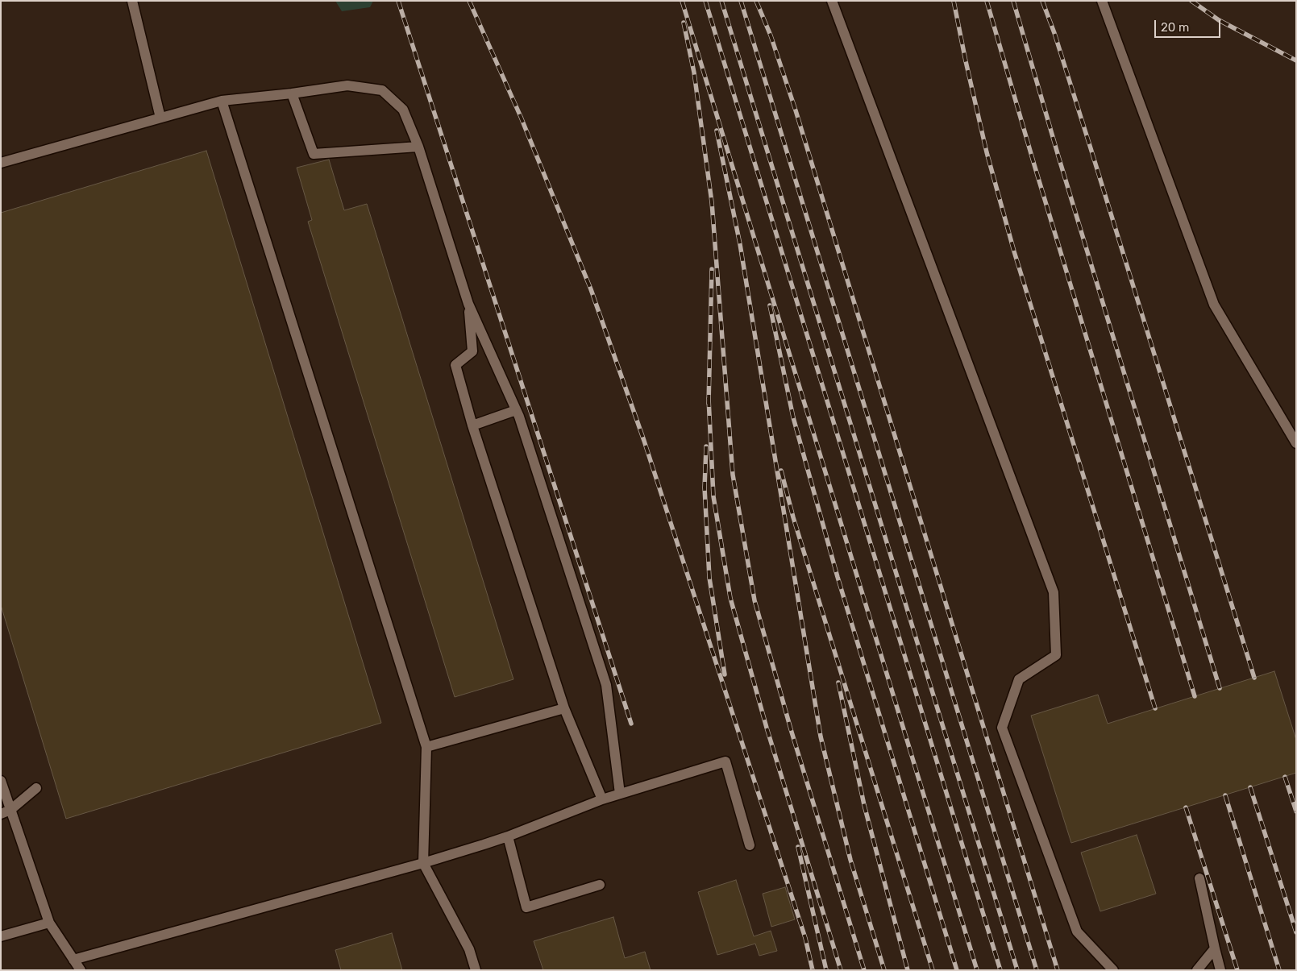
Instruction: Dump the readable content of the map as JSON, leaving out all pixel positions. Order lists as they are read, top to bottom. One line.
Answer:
{"scale_bar":"20 m"}
